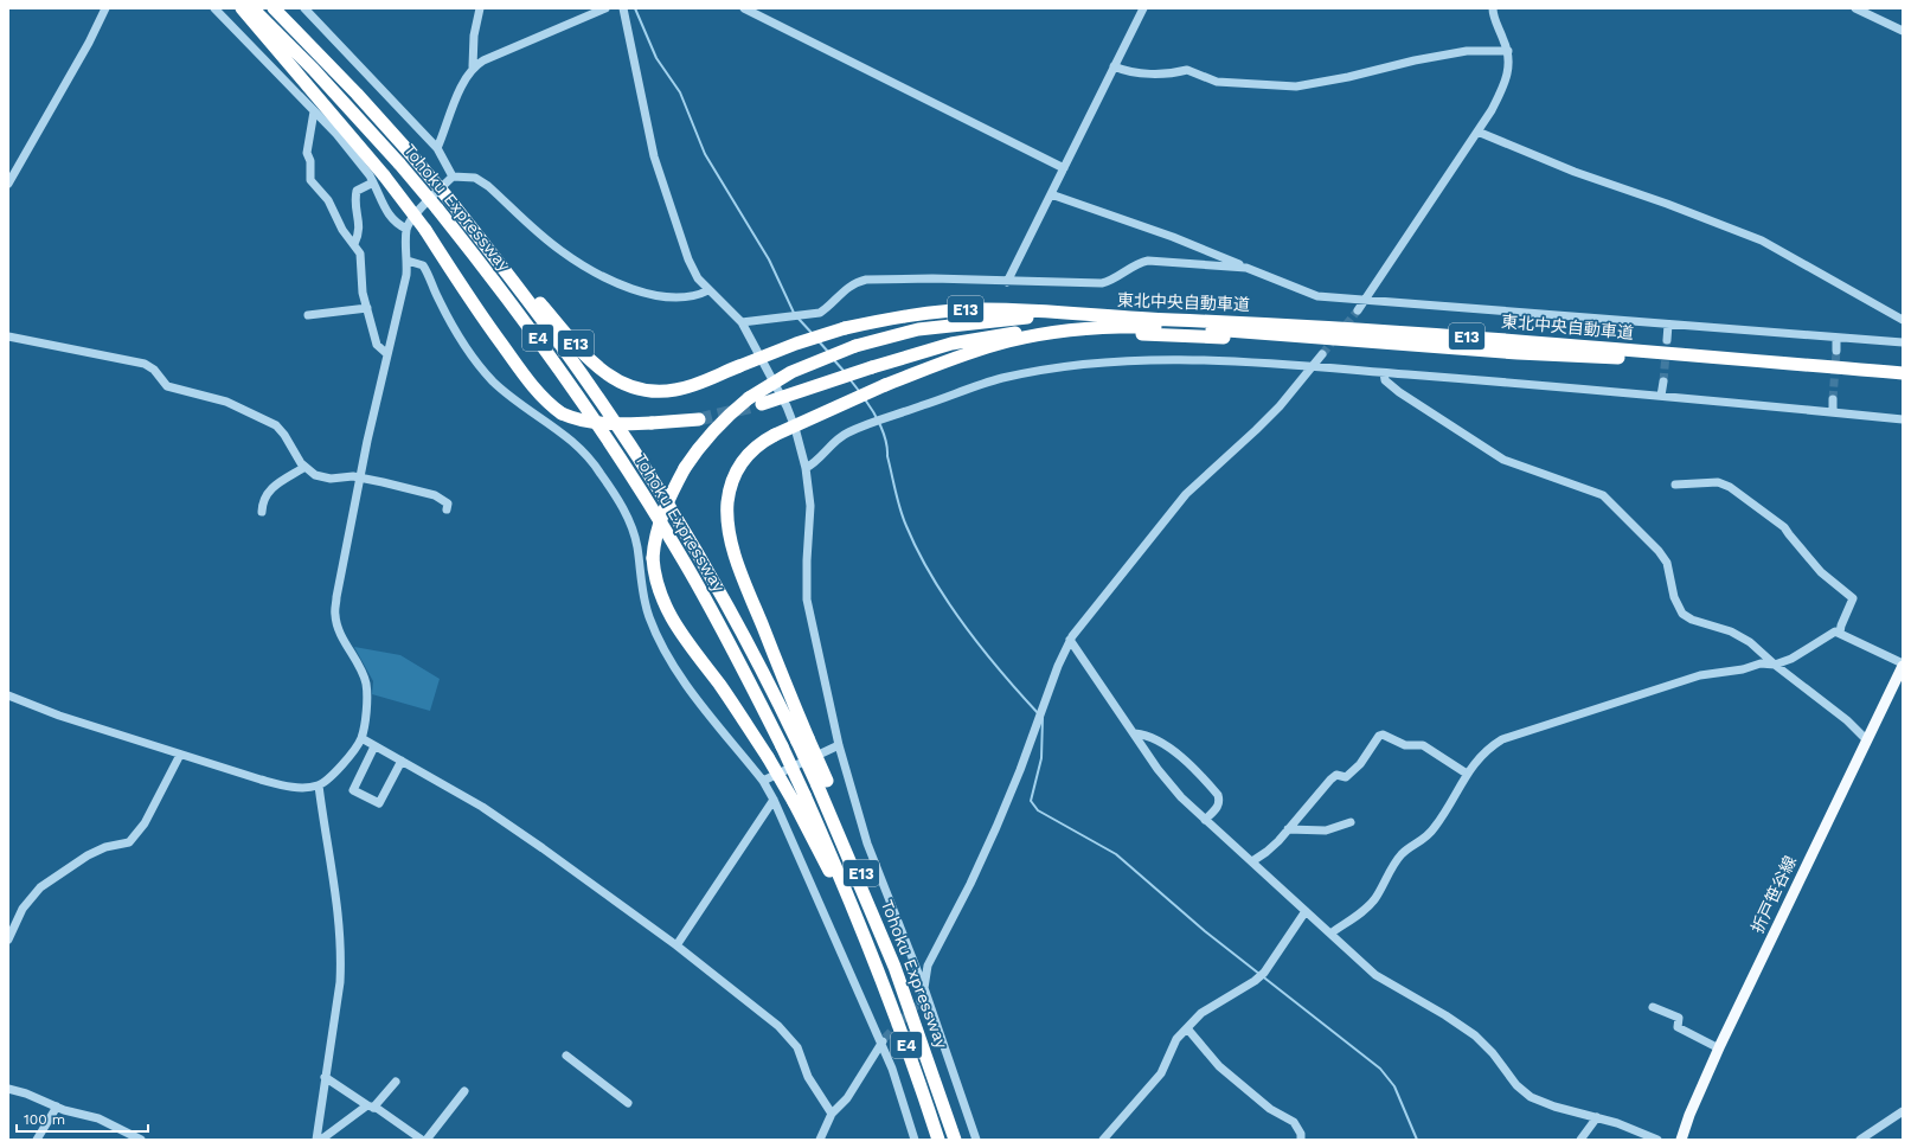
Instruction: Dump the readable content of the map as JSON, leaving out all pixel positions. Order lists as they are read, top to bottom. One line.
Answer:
{"streets":{"highway":["Tohoku Expressway","東北中央自動車道","E13","E4"],"main road":["折戸笹谷線"]},"crossings":[["Tohoku Expressway","E13"],["東北中央自動車道","E13"]],"scale_bar":"100 m"}
